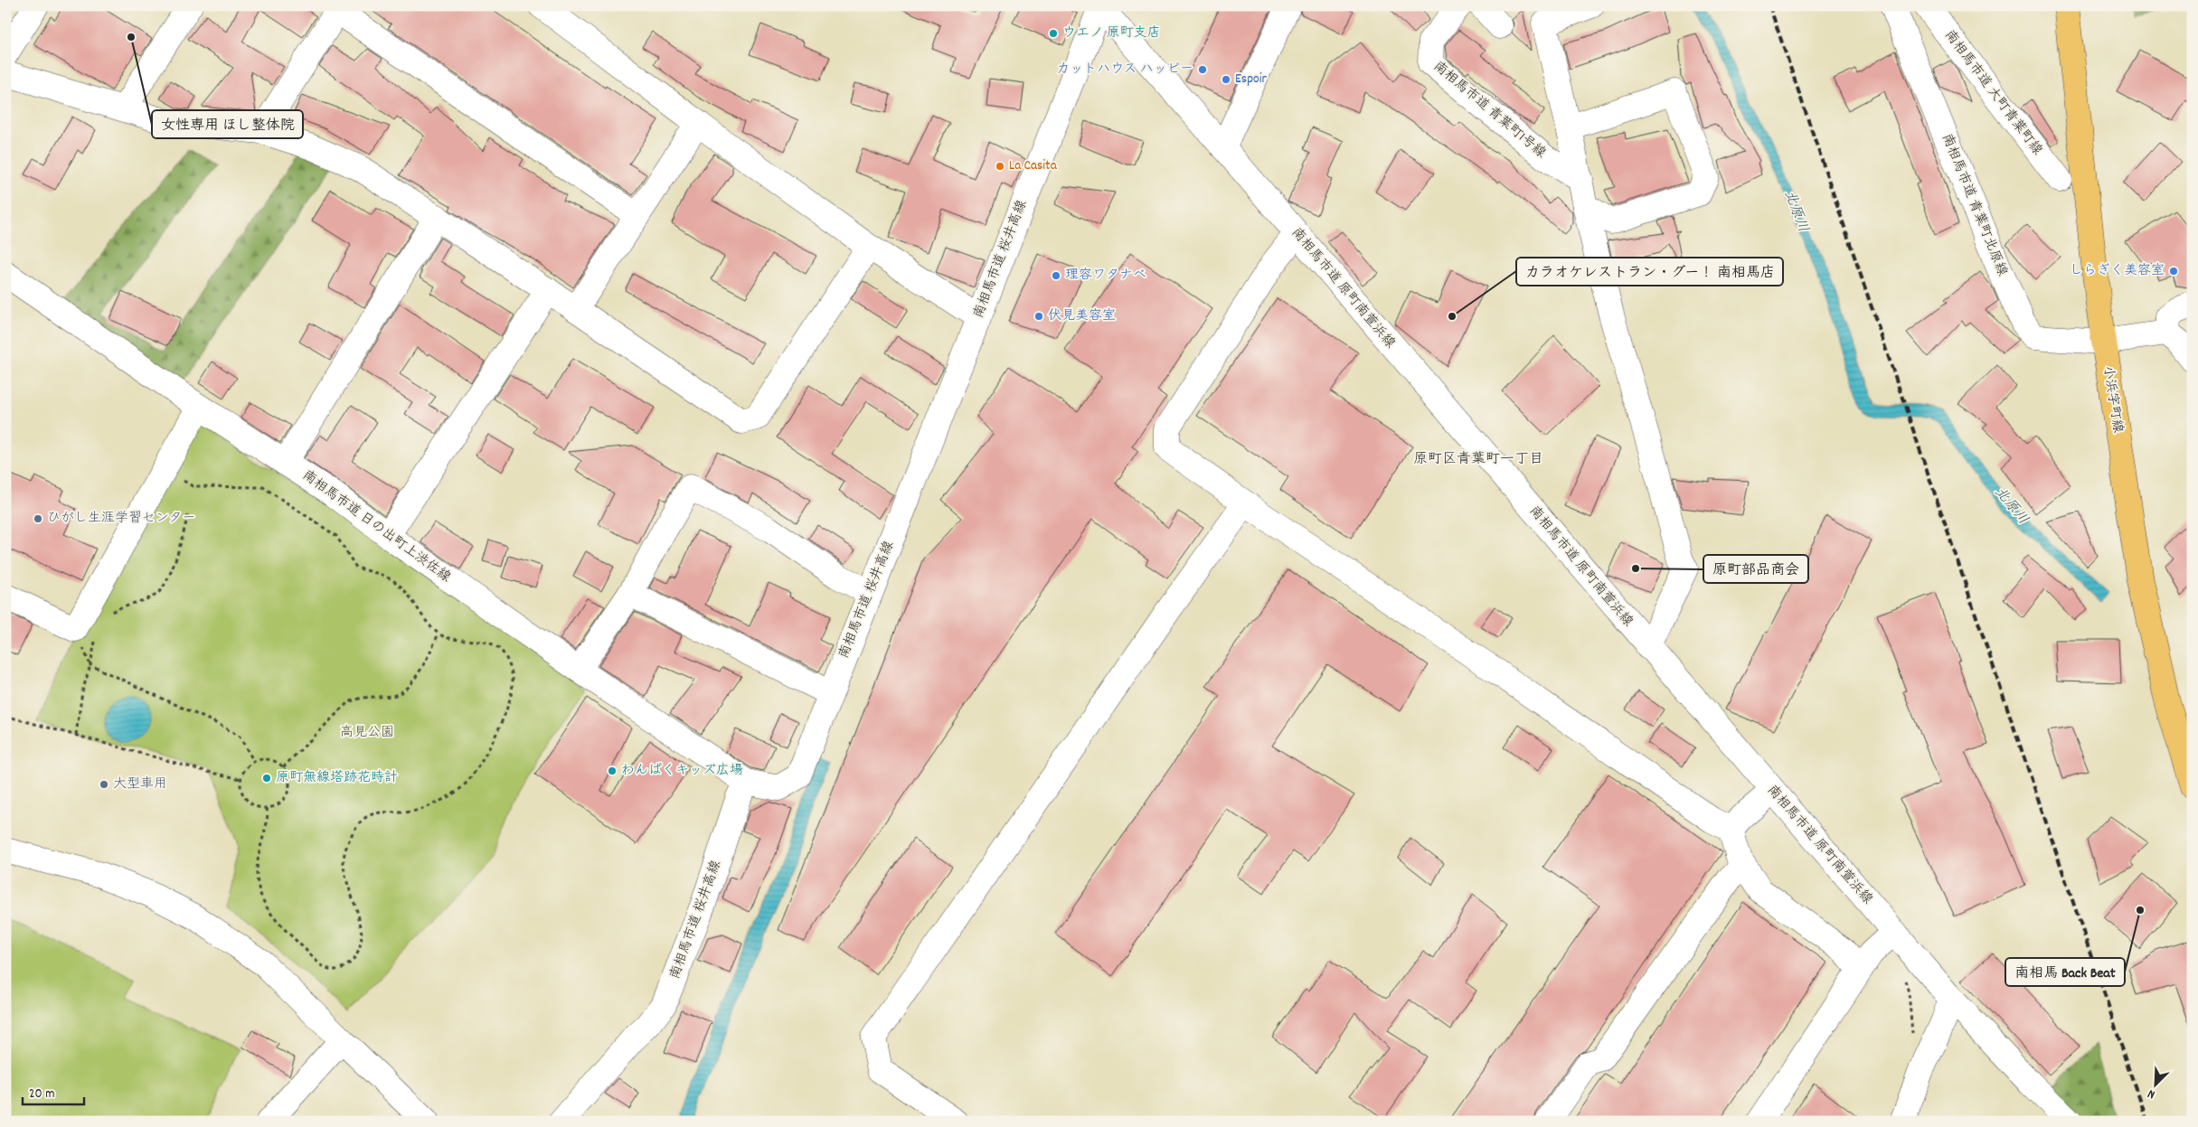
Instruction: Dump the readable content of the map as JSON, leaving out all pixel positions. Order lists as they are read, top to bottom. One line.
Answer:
{"streets":{"main road":["小浜字町線"],"street":["南相馬市道 大町青葉町線","南相馬市道 青葉町1号線","南相馬市道 青葉町北原線","南相馬市道 桜井高線","南相馬市道 原町南萱浜線","南相馬市道 日の出町上渋佐線"]},"crossings":[["南相馬市道 青葉町北原線","小浜字町線"],["南相馬市道 桜井高線","南相馬市道 原町南萱浜線"],["南相馬市道 桜井高線","南相馬市道 日の出町上渋佐線"]],"districts":["原町区青葉町一丁目"],"water":["北原川"],"parks":["高見公園"],"places":["ウエノ 原町支店","女性専用 ほし整体院","カットハウス ハッピー","Espoir","La Casita","しらぎく美容室","理容ワタナベ","伏見美容室","カラオケレストラン・グー！ 南相馬店","ひがし生涯学習センター","原町部品商会","わんぱくキッズ広場","原町無線塔跡花時計","大型車用","南相馬 Back Beat"],"scale_bar":"20 m","north":"bottom left"}
